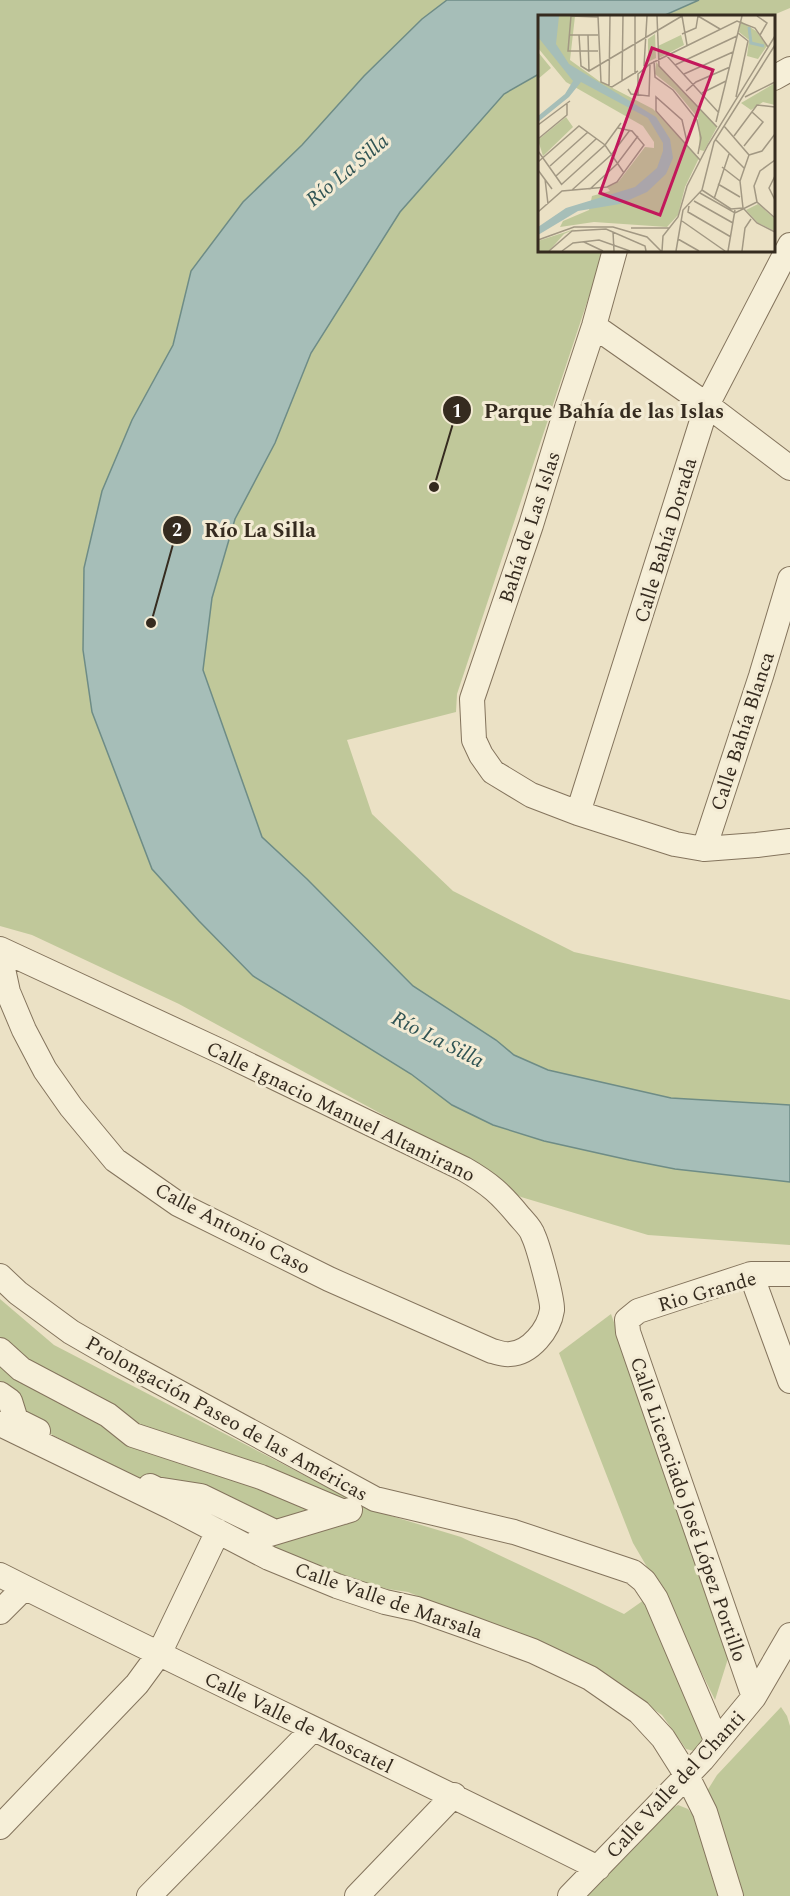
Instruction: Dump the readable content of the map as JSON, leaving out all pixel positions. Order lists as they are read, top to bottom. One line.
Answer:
{"streets":{"street":["Bahía de Las Islas","Calle Bahía Dorada","Calle Bahía Blanca","Calle Ignacio Manuel Altamirano","Calle Antonio Caso","Rio Grande","Prolongación Paseo de las Américas","Calle Licenciado José López Portillo","Calle Valle de Marsala","Calle Valle de Moscatel","Calle Valle del Chanti"]},"crossings":[["Bahía de Las Islas","Calle Bahía Dorada"],["Calle Ignacio Manuel Altamirano","Calle Antonio Caso"],["Rio Grande","Calle Licenciado José López Portillo"],["Prolongación Paseo de las Américas","Calle Valle del Chanti"],["Calle Licenciado José López Portillo","Calle Valle del Chanti"],["Calle Valle de Marsala","Calle Valle del Chanti"],["Calle Valle de Moscatel","Calle Valle del Chanti"]],"water":["Río La Silla"],"places":["Parque Bahía de las Islas","Río La Silla"]}
